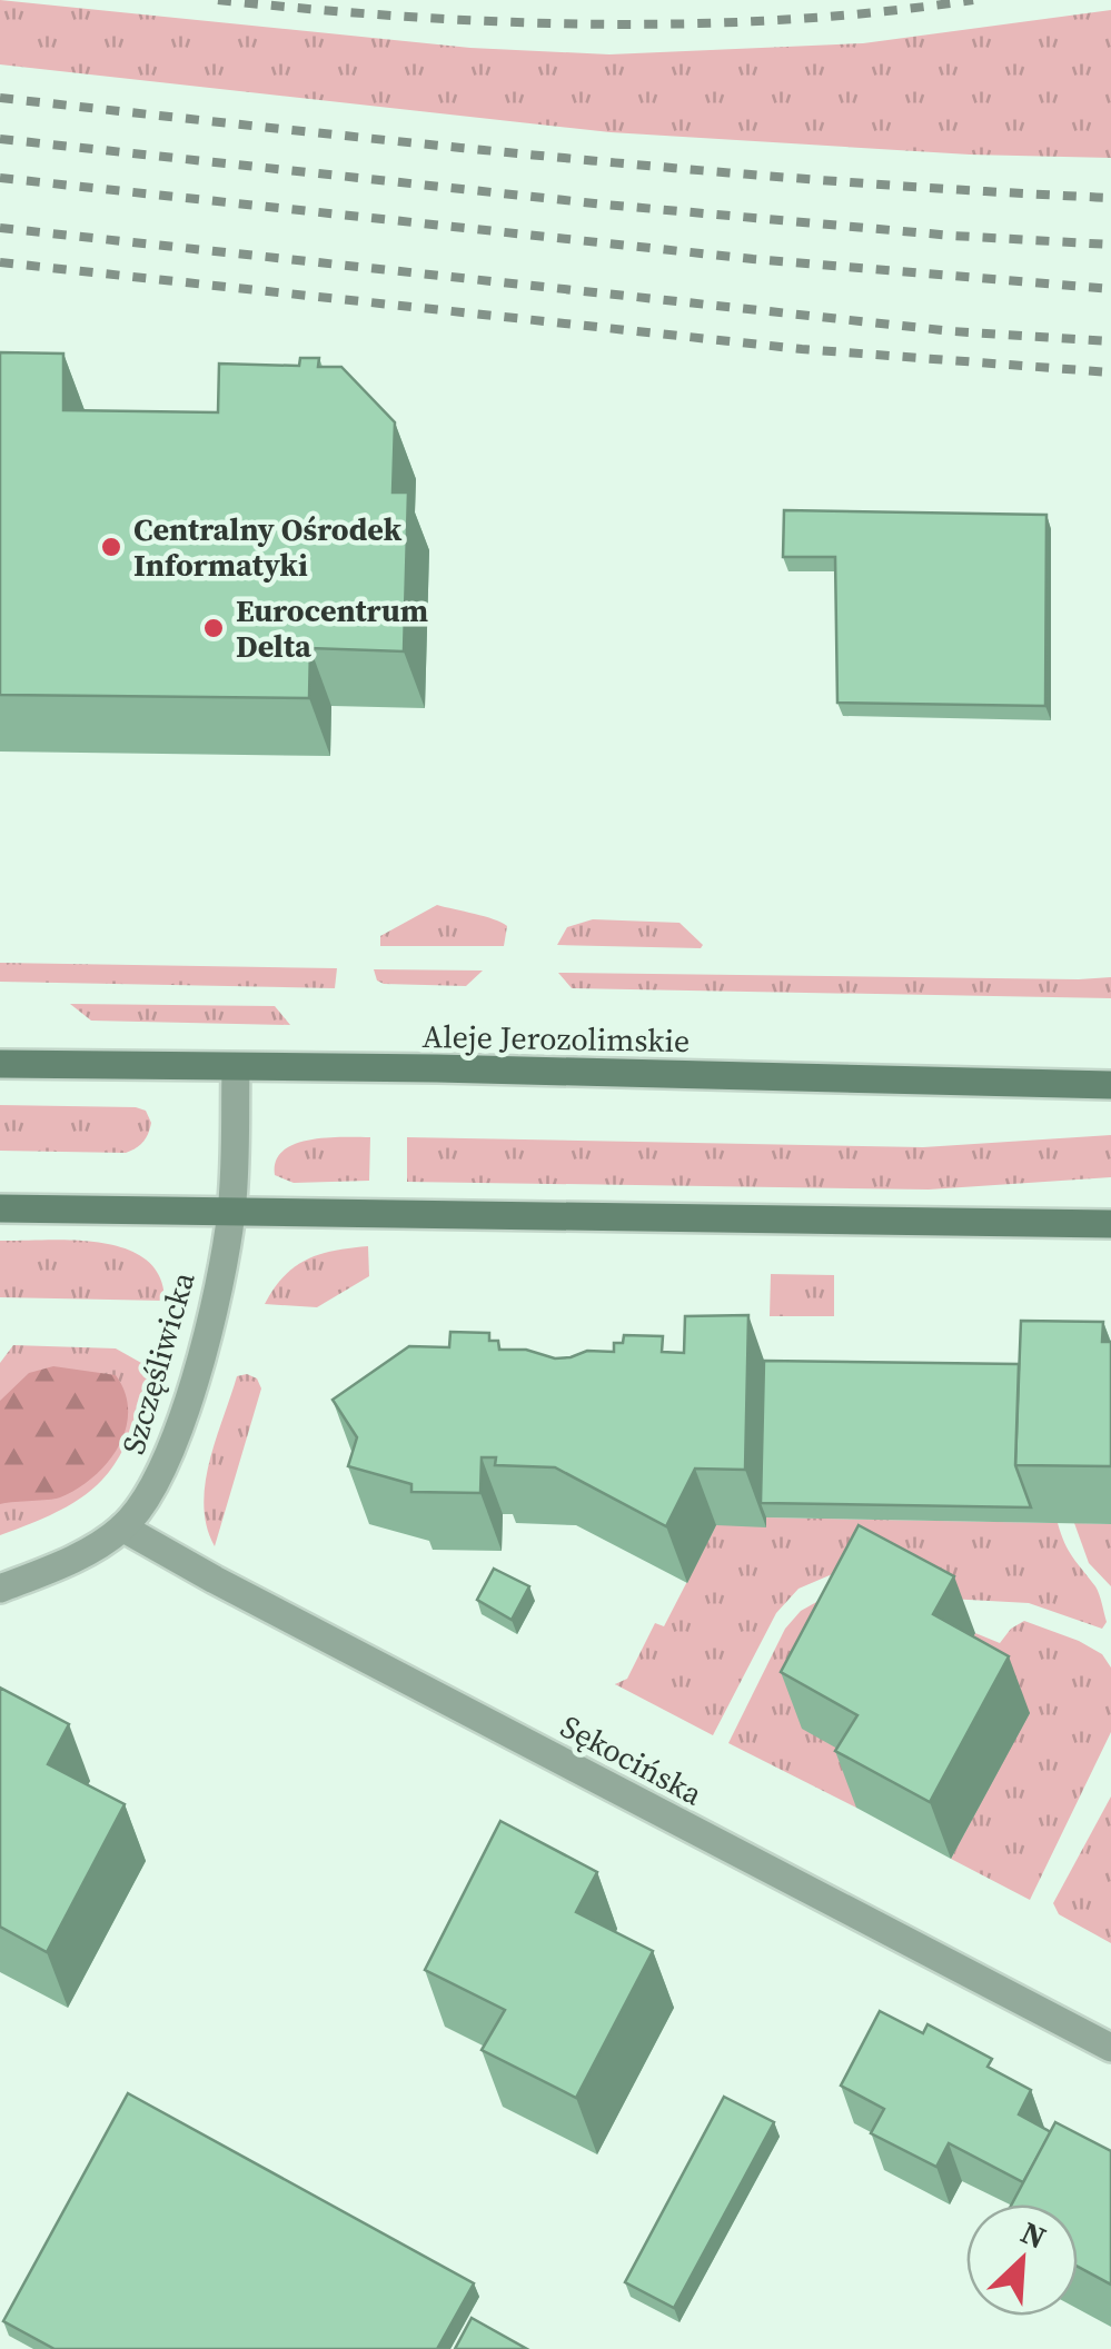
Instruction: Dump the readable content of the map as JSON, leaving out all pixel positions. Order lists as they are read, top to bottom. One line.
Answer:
{"streets":{"main road":["Aleje Jerozolimskie"],"street":["Szczęśliwicka","Sękocińska"]},"crossings":[["Aleje Jerozolimskie","Szczęśliwicka"],["Szczęśliwicka","Sękocińska"]],"places":["Centralny Ośrodek Informatyki","Eurocentrum Delta"],"north":"top right"}
